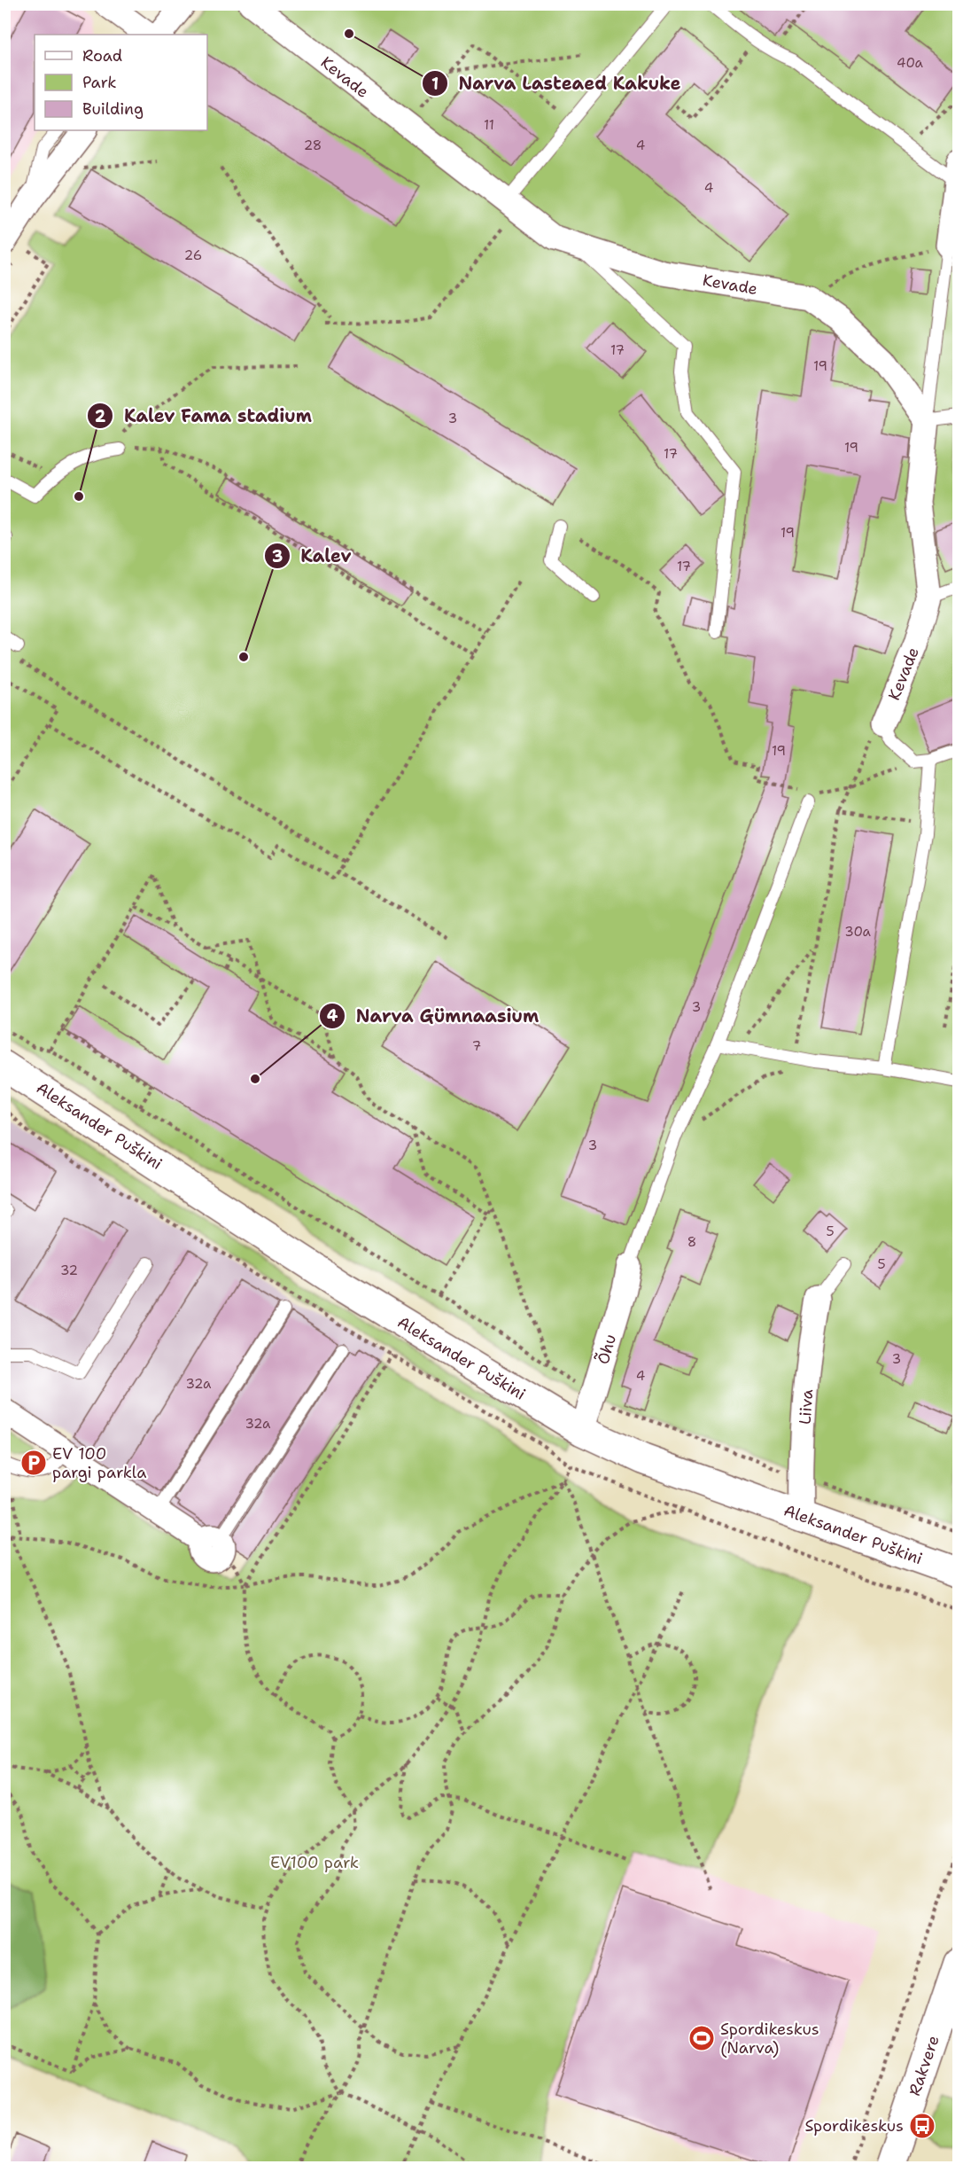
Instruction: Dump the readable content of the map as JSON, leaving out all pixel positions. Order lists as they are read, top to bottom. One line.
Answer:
{"streets":{"main road":["Aleksander Puškini","Rakvere"],"street":["Kevade","Õhu","Liiva"]},"crossings":[["Aleksander Puškini","Õhu"],["Aleksander Puškini","Liiva"]],"parks":["EV100 park"],"places":{"other":["Narva Lasteaed Kakuke","Kalev Fama stadium","Kalev","Narva Gümnaasium"],"parking":["EV 100 pargi parkla"],"sports":["Spordikeskus (Narva)"],"bus stop":["Spordikeskus"]},"house_numbers":["40a","11","28","4","4","26","17","19","3","19","17","19","17","19","30a","3","7","3","5","8","5","32","3","4","32a","32a"],"legend":["Road","Park","Building"]}
